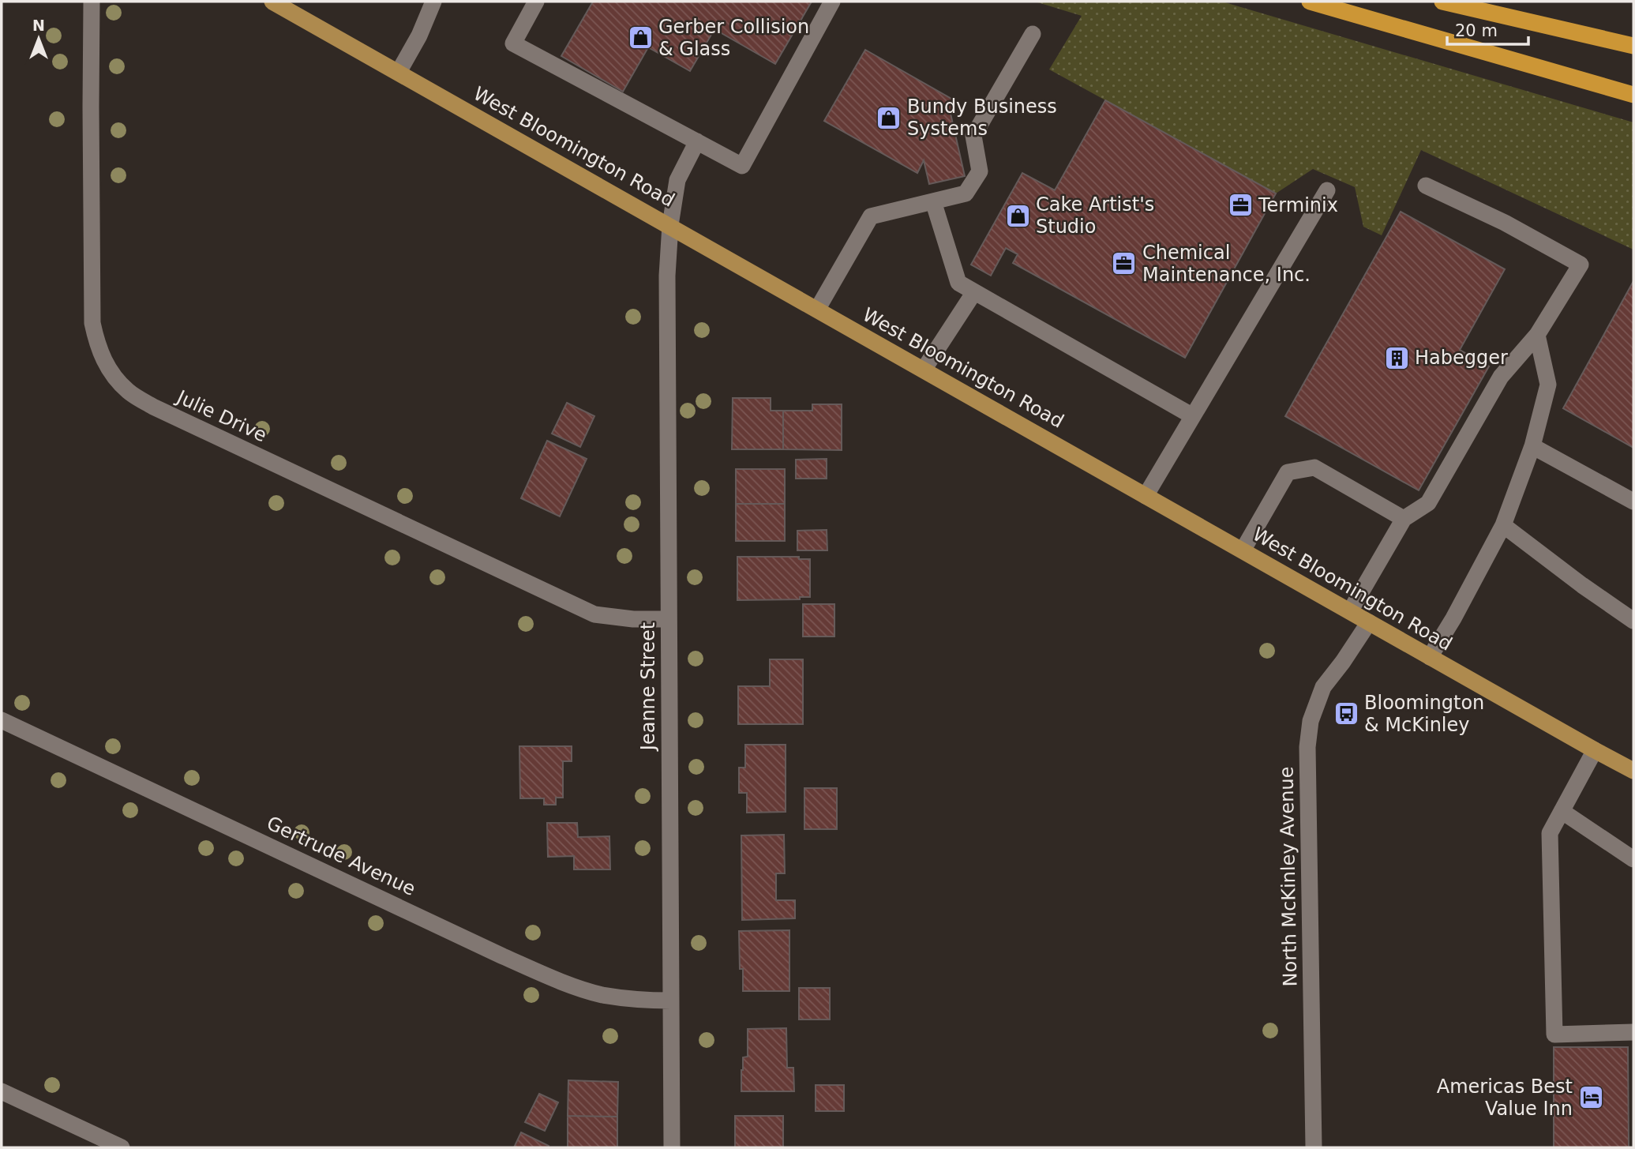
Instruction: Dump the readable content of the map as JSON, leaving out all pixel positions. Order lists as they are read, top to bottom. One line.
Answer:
{"streets":{"main road":["West Bloomington Road"],"street":["Julie Drive","Jeanne Street","Gertrude Avenue","North McKinley Avenue"]},"crossings":[["West Bloomington Road","Jeanne Street"],["West Bloomington Road","North McKinley Avenue"],["Julie Drive","Jeanne Street"],["Jeanne Street","Gertrude Avenue"]],"places":{"shop":["Gerber Collision & Glass","Bundy Business Systems","Cake Artist's Studio"],"office":["Terminix","Chemical Maintenance, Inc."],"building":["Habegger"],"bus stop":["Bloomington & McKinley"],"hotel":["Americas Best Value Inn"]},"scale_bar":"20 m","north":"top"}
